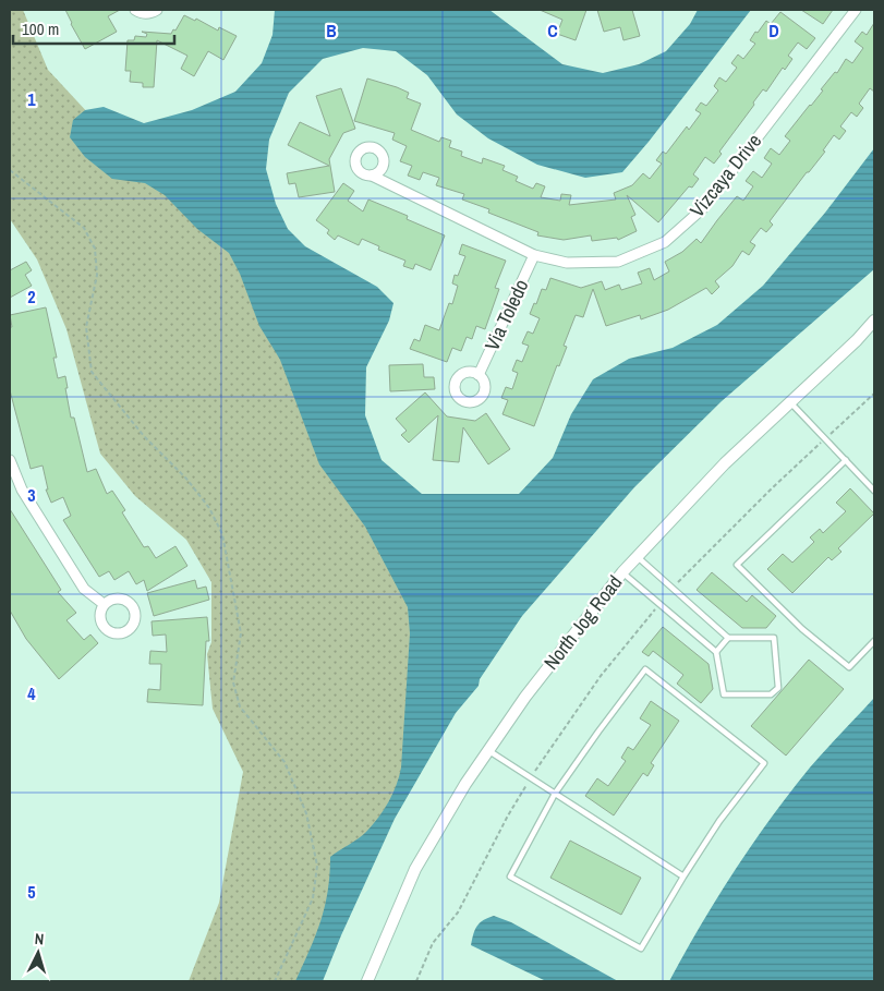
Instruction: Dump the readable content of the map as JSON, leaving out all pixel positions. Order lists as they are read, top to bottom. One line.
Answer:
{"streets":{"street":["Vizcaya Drive","Via Toledo","North Jog Road"]},"crossings":[["Vizcaya Drive","Via Toledo"]],"scale_bar":"100 m","north":"top","grid":{"columns":["B","C","D"],"rows":["1","2","3","4","5"]}}
